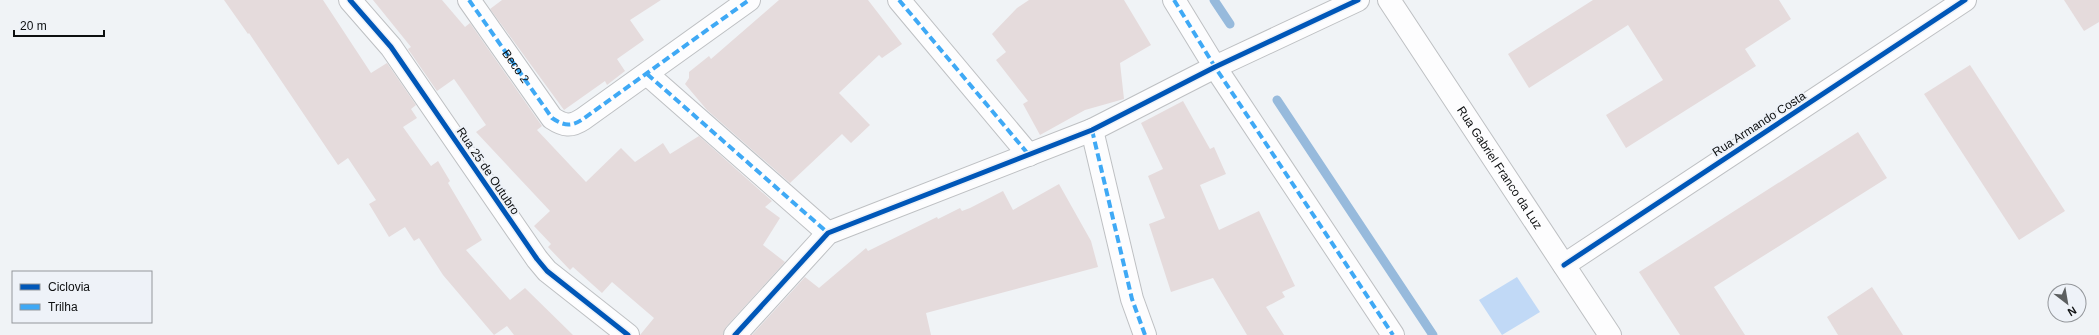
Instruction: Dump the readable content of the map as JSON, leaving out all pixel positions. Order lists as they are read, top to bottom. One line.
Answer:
{"streets":{"street":["Beco 2","Rua Armando Costa","Rua Gabriel Franco da Luz","Rua 25 de Outubro"]},"crossings":[["Rua Armando Costa","Rua Gabriel Franco da Luz"]],"legend":["Ciclovia","Trilha"],"scale_bar":"20 m","north":"bottom right"}
